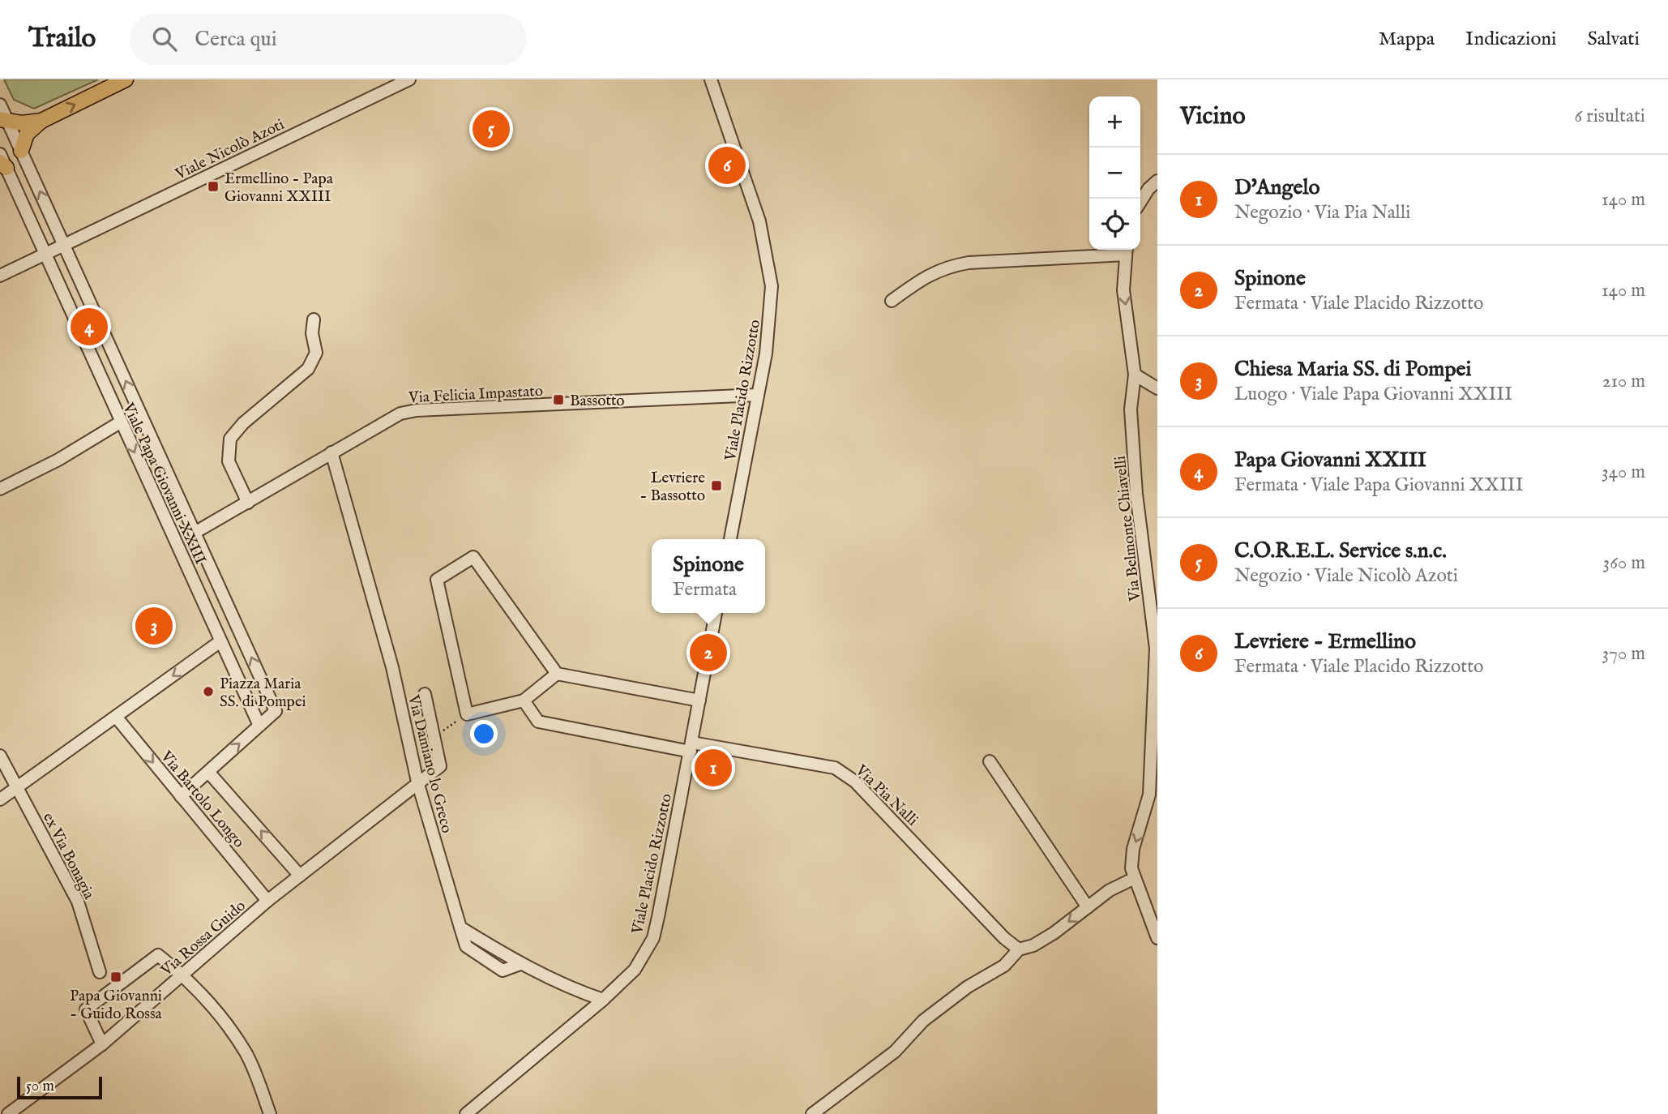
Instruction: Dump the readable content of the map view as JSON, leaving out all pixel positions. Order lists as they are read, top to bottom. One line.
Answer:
{"streets":{"street":["Viale Nicolò Azoti","Viale Placido Rizzotto","Via Felicia Impastato","Viale Papa Giovanni XXIII","Via Belmonte Chiavelli","Via Damiano lo Greco","Via Pia Nalli","Via Bartolo Longo","ex Via Bonagia","Via Rossa Guido"]},"crossings":[["Viale Nicolò Azoti","Viale Papa Giovanni XXIII"],["Viale Placido Rizzotto","Via Felicia Impastato"],["Viale Placido Rizzotto","Via Damiano lo Greco"],["Viale Placido Rizzotto","Via Pia Nalli"],["Via Felicia Impastato","Viale Papa Giovanni XXIII"],["Via Felicia Impastato","Via Damiano lo Greco"],["Via Damiano lo Greco","Via Rossa Guido"],["Via Bartolo Longo","Via Rossa Guido"]],"one_way":["Via Belmonte Chiavelli","Via Bartolo Longo"],"places":{"transit":["Ermellino - Papa Giovanni XXIII","Bassotto","Levriere - Bassotto","Papa Giovanni - Guido Rossa"],"other":["Piazza Maria SS. di Pompei"]},"scale_bar":"50 m","page":{"header":"Trailo","search":"Cerca qui","nav":["Mappa","Indicazioni","Salvati"],"heading":["Vicino","6 risultati"],"map_buttons":["+","−"],"pins":["5","6","4","3","2","1"],"list":[{"mark":"1","name":"D'Angelo","note":"Negozio · Via Pia Nalli","value":"140 m"},{"mark":"2","name":"Spinone","note":"Fermata · Viale Placido Rizzotto","value":"140 m"},{"mark":"3","name":"Chiesa Maria SS. di Pompei","note":"Luogo · Viale Papa Giovanni XXIII","value":"210 m"},{"mark":"4","name":"Papa Giovanni XXIII","note":"Fermata · Viale Papa Giovanni XXIII","value":"340 m"},{"mark":"5","name":"C.O.R.E.L. Service s.n.c.","note":"Negozio · Viale Nicolò Azoti","value":"360 m"},{"mark":"6","name":"Levriere - Ermellino","note":"Fermata · Viale Placido Rizzotto","value":"370 m"}],"popup":["Spinone","Fermata"],"scale":"50 m"}}
